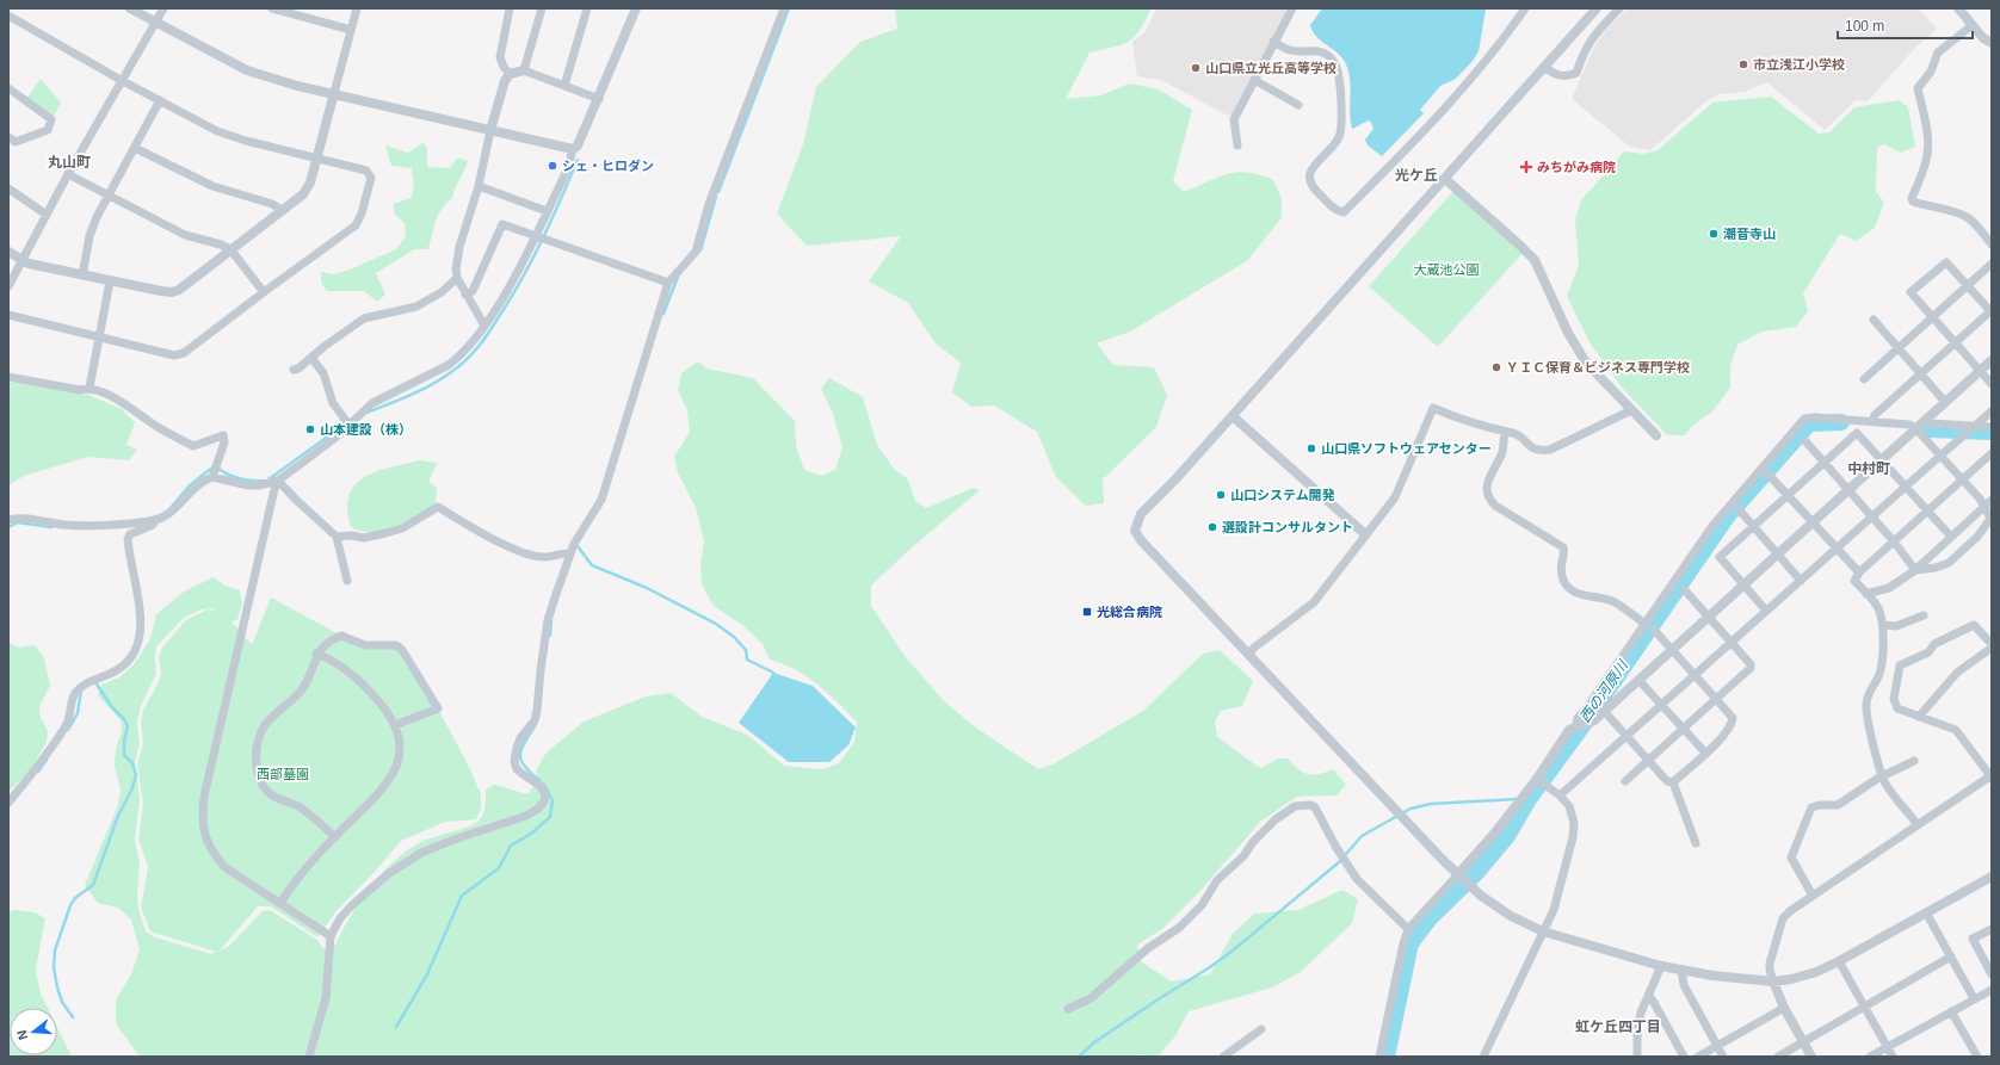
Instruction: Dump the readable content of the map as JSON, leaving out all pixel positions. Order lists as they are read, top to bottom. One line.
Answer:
{"districts":["丸山町","光ケ丘","中村町","虹ケ丘四丁目"],"water":["西の河原川"],"parks":["大蔵池公園","西部墓園"],"places":{"other":["市立浅江小学校","山口県立光丘高等学校","シェ・ヒロダン","潮音寺山","ＹＩＣ保育＆ビジネス専門学校","山本建設（株）","山口県ソフトウェアセンター","山口システム開発","選設計コンサルタント"],"health":["みちがみ病院"],"transit":["光総合病院"]},"scale_bar":"100 m","north":"left"}
